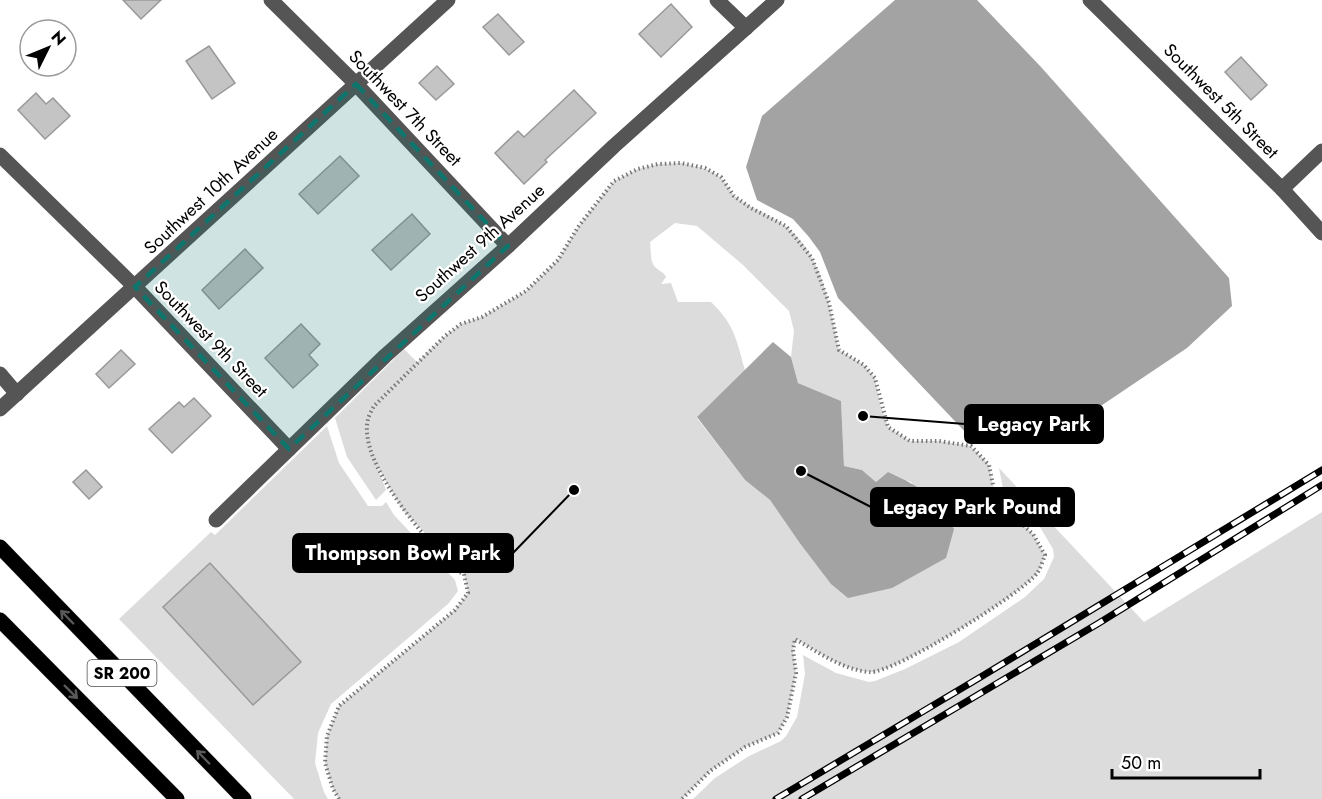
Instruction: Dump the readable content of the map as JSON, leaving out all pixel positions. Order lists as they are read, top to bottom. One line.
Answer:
{"streets":{"main road":["SR 200"],"street":["Southwest 5th Street","Southwest 7th Street","Southwest 10th Avenue","Southwest 9th Avenue","Southwest 9th Street"]},"crossings":[["Southwest 7th Street","Southwest 10th Avenue"],["Southwest 7th Street","Southwest 9th Avenue"],["Southwest 10th Avenue","Southwest 9th Street"],["Southwest 9th Avenue","Southwest 9th Street"]],"places":["Legacy Park","Legacy Park Pound","Thompson Bowl Park"],"scale_bar":"50 m","north":"top right"}
